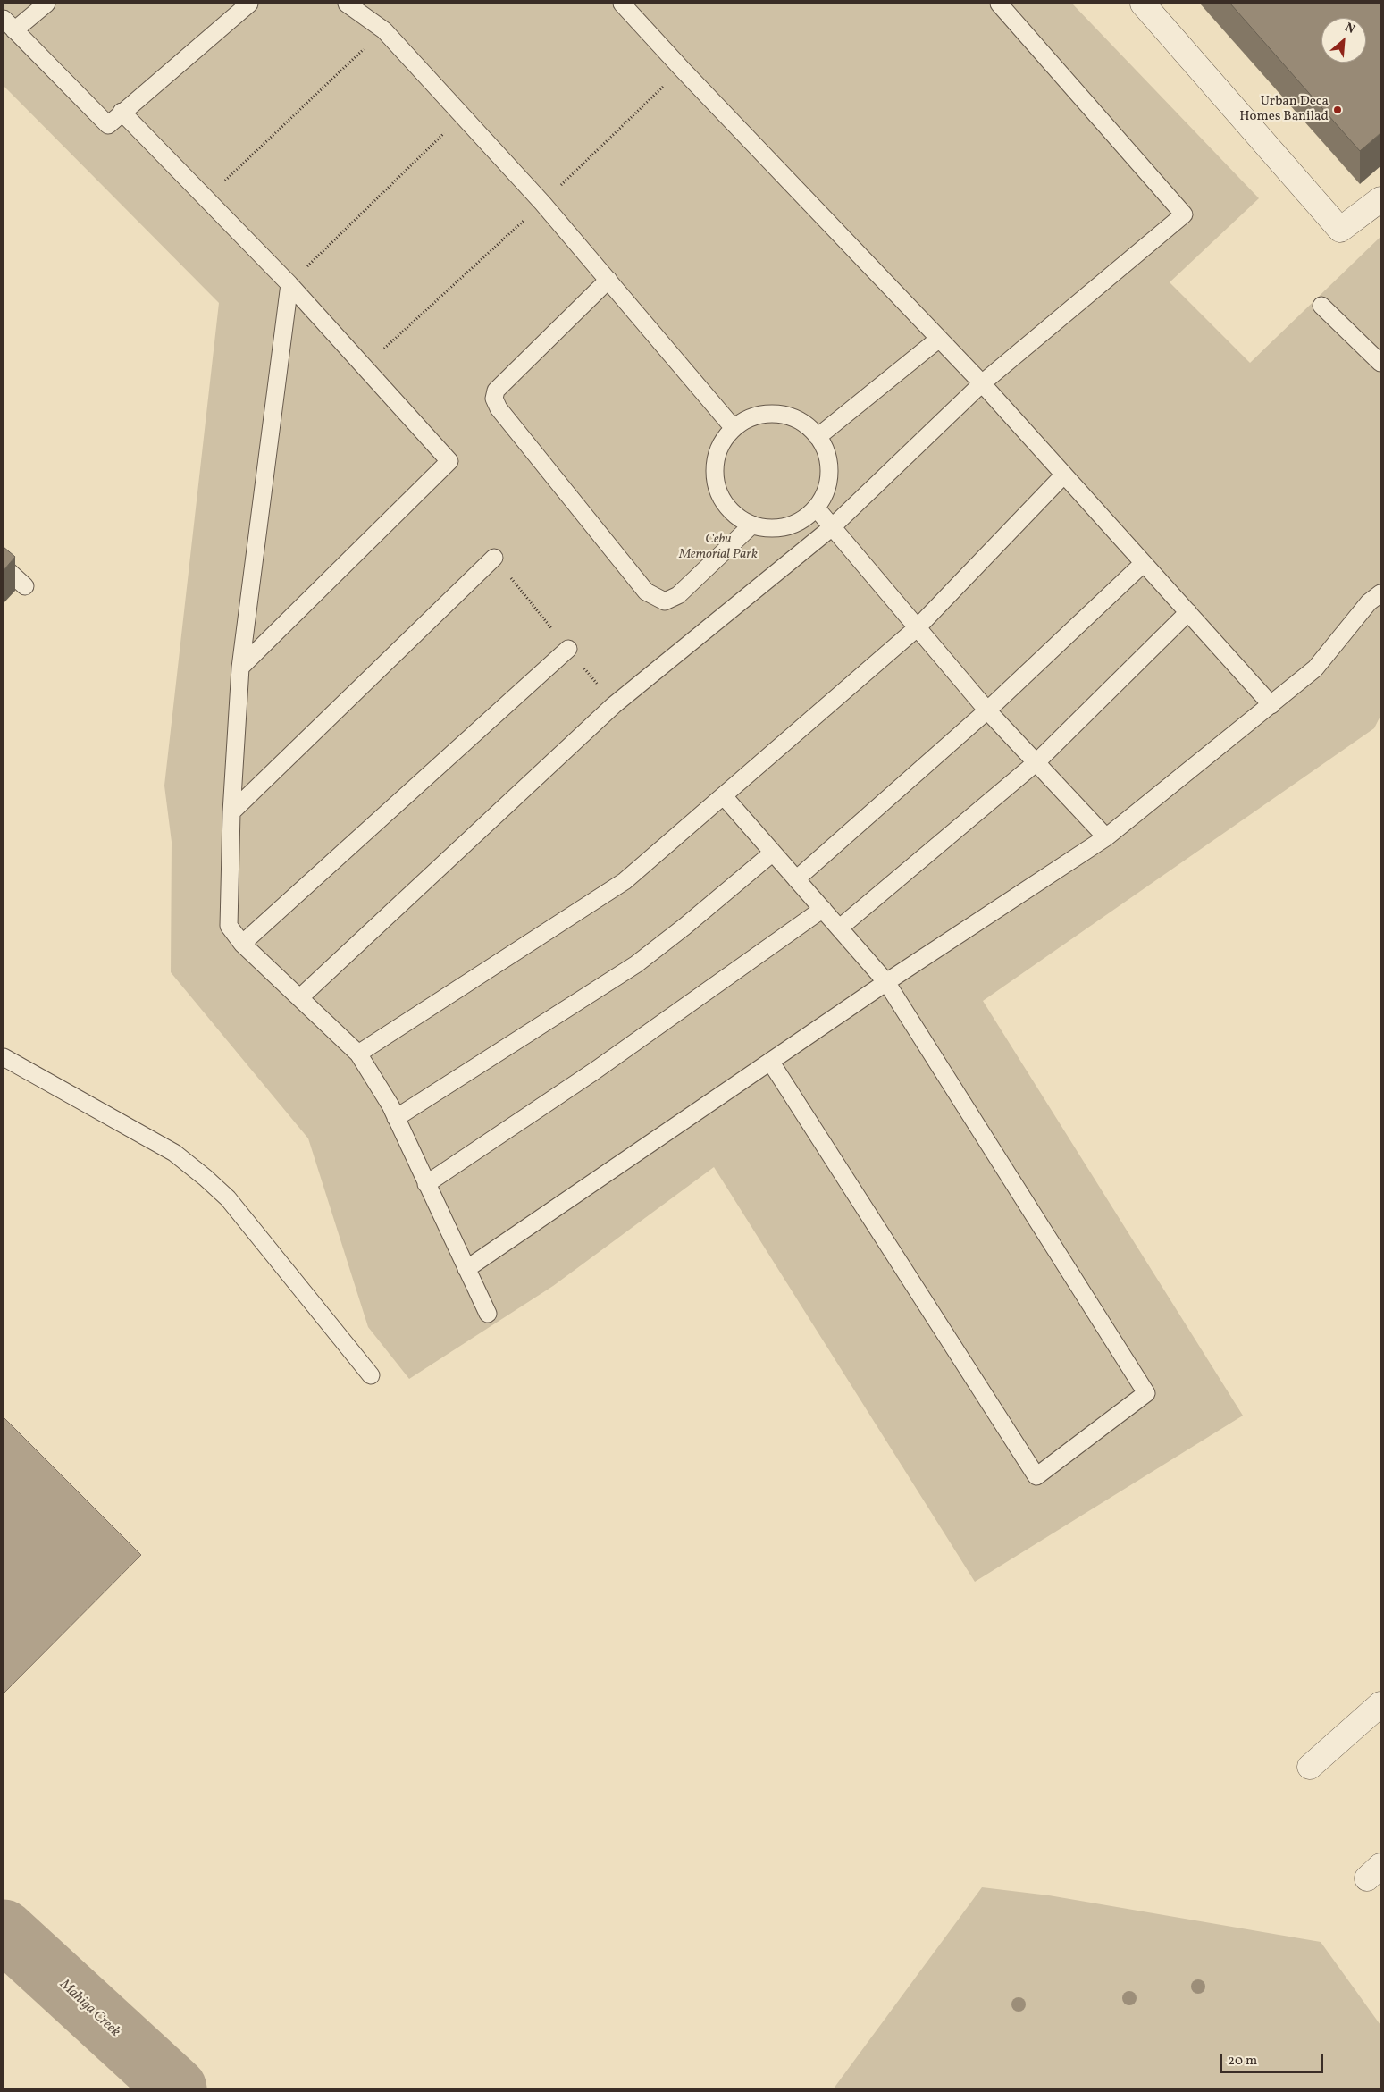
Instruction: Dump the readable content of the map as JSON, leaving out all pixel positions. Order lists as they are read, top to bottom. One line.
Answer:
{"water":["Mahiga Creek"],"parks":["Cebu Memorial Park"],"places":["Urban Deca Homes Banilad"],"scale_bar":"20 m","north":"top right"}
